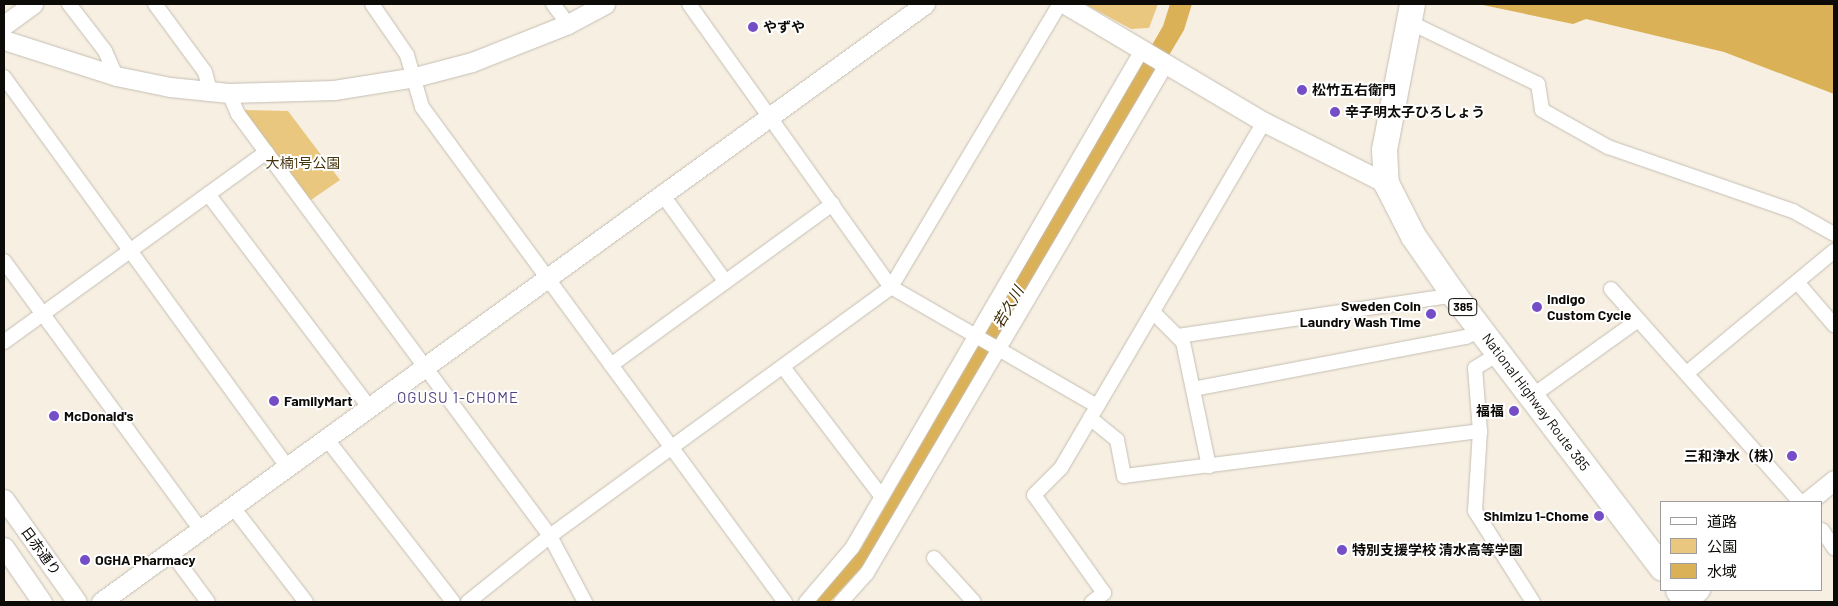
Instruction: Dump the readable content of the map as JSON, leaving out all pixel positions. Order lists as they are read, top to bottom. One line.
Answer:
{"streets":{"highway":["385","National Highway Route 385"],"street":["日赤通り"]},"districts":["OGUSU 1-CHOME"],"water":["若久川"],"parks":["大楠1号公園"],"places":["やずや","松竹五右衛門","辛子明太子ひろしょう","Indigo Custom Cycle","Sweden Coin Laundry Wash Time","FamilyMart","福福","McDonald's","三和浄水（株）","Shimizu 1-Chome","特別支援学校 清水高等学園","OGHA Pharmacy"],"legend":["道路","公園","水域"]}
